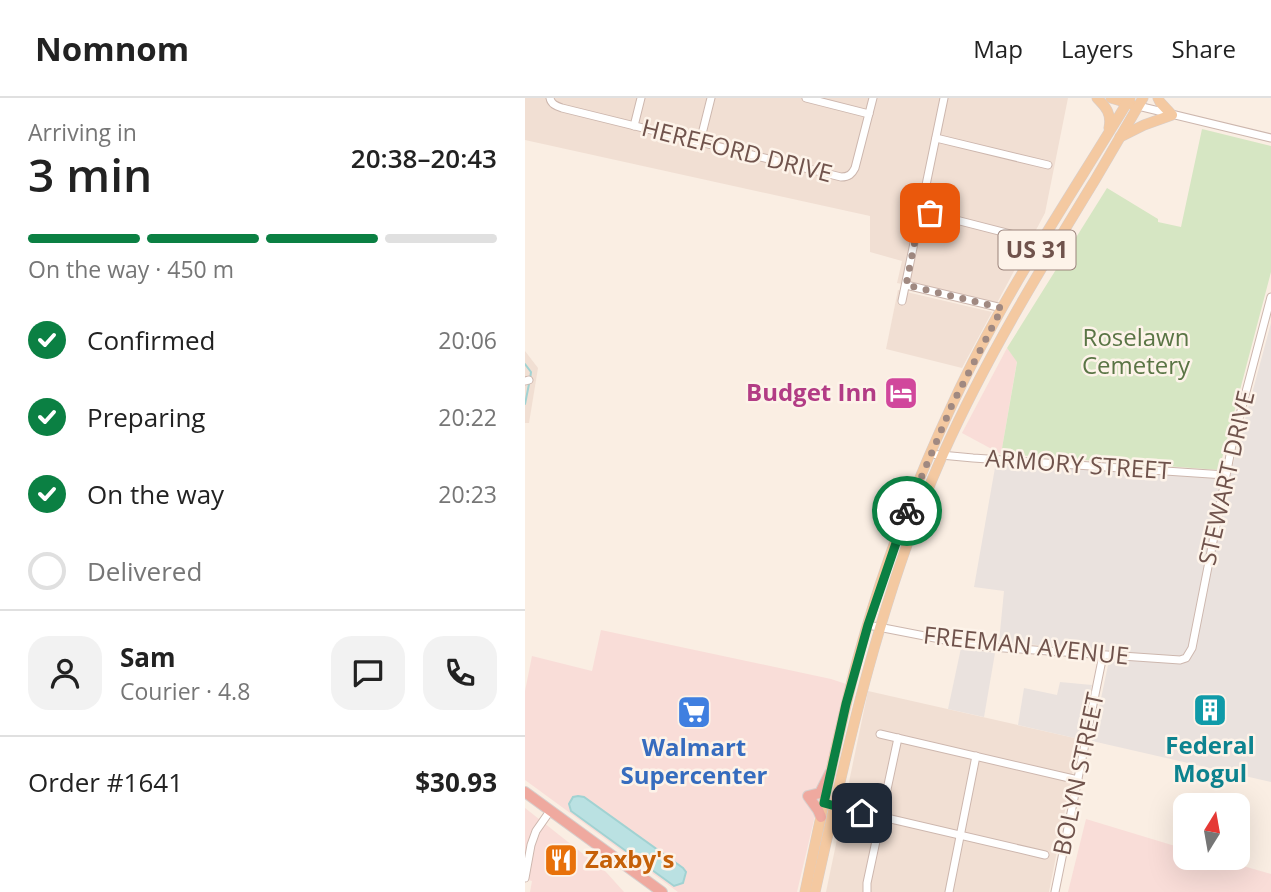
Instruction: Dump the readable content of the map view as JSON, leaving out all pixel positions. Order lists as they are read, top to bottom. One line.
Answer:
{"streets":{"main road":["US 31"],"street":["HEREFORD DRIVE","ARMORY STREET","STEWART DRIVE","FREEMAN AVENUE","BOLYN STREET"]},"crossings":[["US 31","ARMORY STREET"],["US 31","FREEMAN AVENUE"],["ARMORY STREET","STEWART DRIVE"],["STEWART DRIVE","FREEMAN AVENUE"],["FREEMAN AVENUE","BOLYN STREET"]],"parks":["Roselawn Cemetery"],"places":{"hotel":["Budget Inn"],"building":["Federal Mogul"],"supermarket":["Walmart Supercenter"],"restaurant":["Zaxby's"]},"north":"top","page":{"header":"Nomnom","nav":["Map","Layers","Share"],"heading":["3 min","Arriving in","20:38–20:43"],"panel":["Sam","Courier · 4.8","Order #1641","$30.93"],"bar":"On the way · 450 m","list":[["Confirmed","20:06"],["Preparing","20:22"],["On the way","20:23"],"Delivered"]}}
